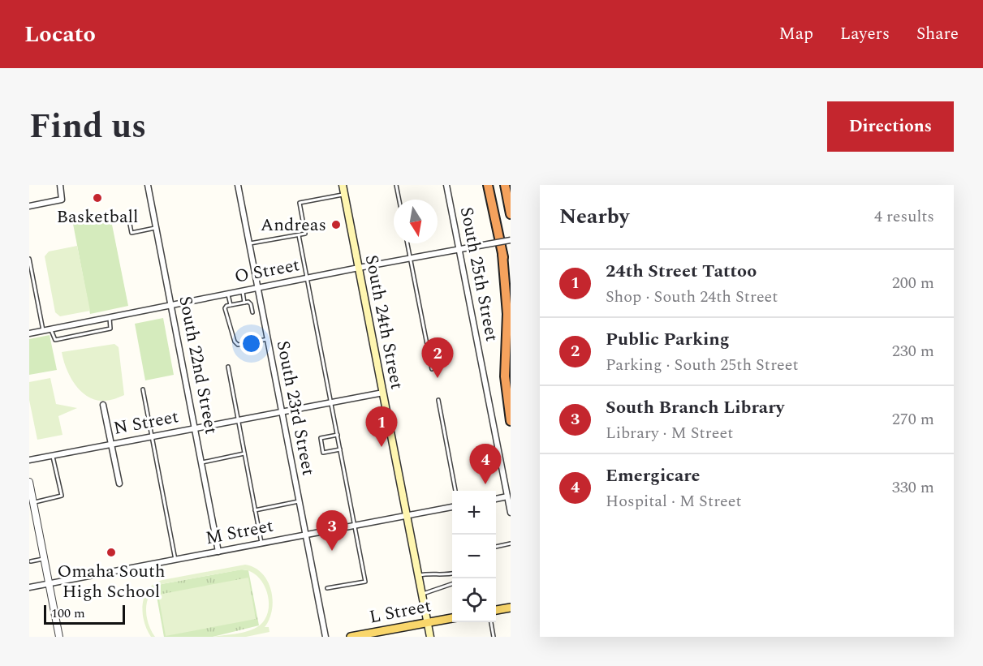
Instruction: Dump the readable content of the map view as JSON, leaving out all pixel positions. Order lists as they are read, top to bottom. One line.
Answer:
{"streets":{"main road":["South 24th Street","L Street"],"street":["O Street","South 25th Street","South 22nd Street","South 23rd Street","N Street","M Street"]},"crossings":[["O Street","South 25th Street"],["O Street","South 24th Street"],["O Street","South 22nd Street"],["O Street","South 23rd Street"],["South 24th Street","N Street"],["South 24th Street","M Street"],["South 24th Street","L Street"],["South 22nd Street","N Street"],["South 22nd Street","M Street"],["South 23rd Street","N Street"],["South 23rd Street","M Street"]],"places":["Basketball","Andreas","Omaha South High School"],"scale_bar":"100 m","north":"bottom","page":{"header":"Locato","nav":["Map","Layers","Share"],"title":"Find us","buttons":"Directions","heading":["Nearby","4 results"],"list":[{"mark":"1","name":"24th Street Tattoo","note":"Shop · South 24th Street","value":"200 m"},{"mark":"2","name":"Public Parking","note":"Parking · South 25th Street","value":"230 m"},{"mark":"3","name":"South Branch Library","note":"Library · M Street","value":"270 m"},{"mark":"4","name":"Emergicare","note":"Hospital · M Street","value":"330 m"}],"pins":["2","1","4","3"],"map_buttons":["+","−"],"scale":"100 m"}}
